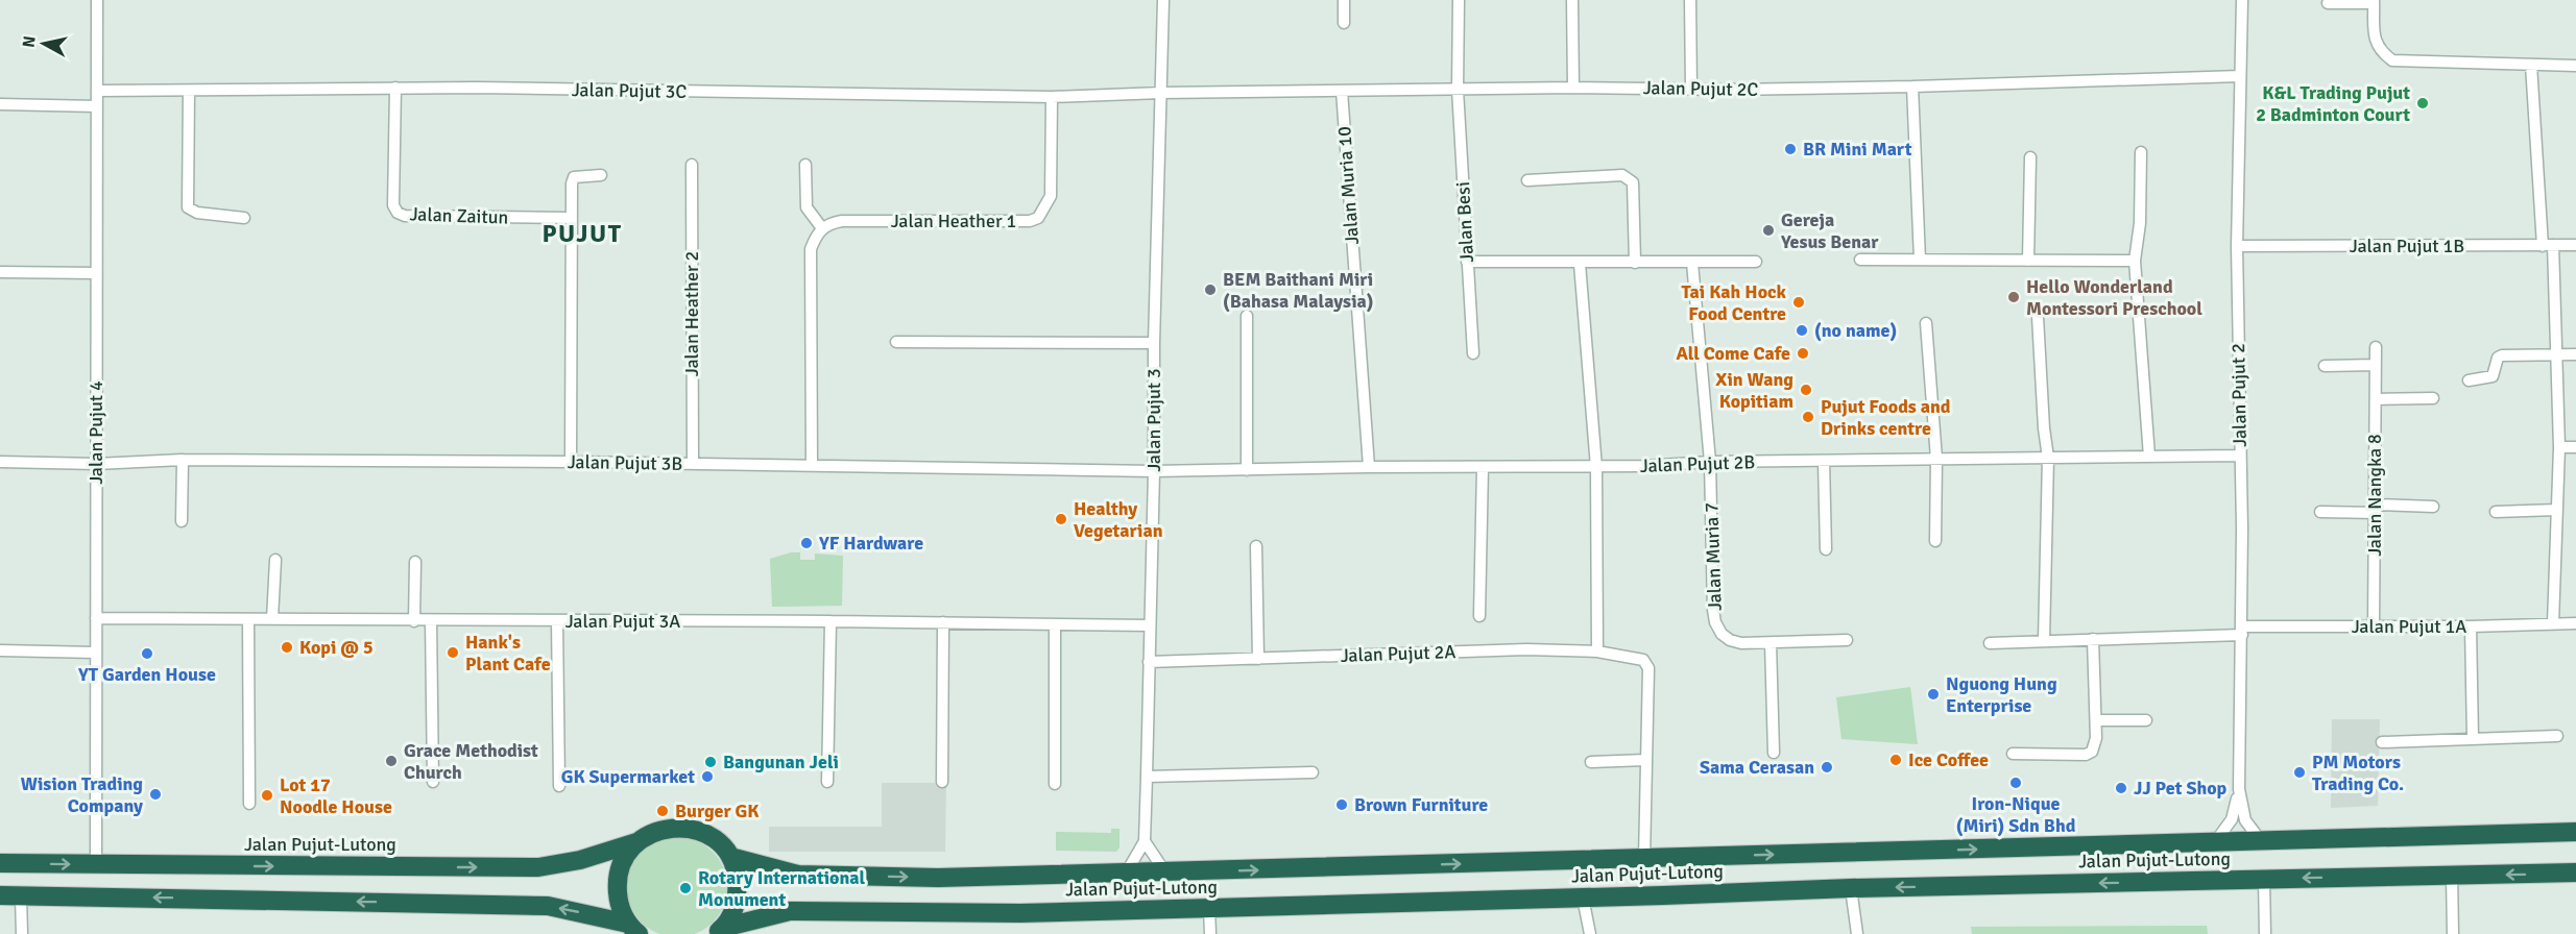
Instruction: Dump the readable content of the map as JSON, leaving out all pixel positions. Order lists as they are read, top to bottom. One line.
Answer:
{"streets":{"highway":["Jalan Pujut-Lutong"],"street":["Jalan Pujut 2C","Jalan Pujut 3C","Jalan Muria 10","Jalan Zaitun","Jalan Heather 1","Jalan Besi","Jalan Pujut 1B","Jalan Heather 2","Jalan Pujut 2","Jalan Pujut 3","Jalan Pujut 4","Jalan Pujut 3B","Jalan Pujut 2B","Jalan Nangka 8","Jalan Muria 7","Jalan Pujut 3A","Jalan Pujut 1A","Jalan Pujut 2A"]},"crossings":[["Jalan Pujut 2C","Jalan Pujut 3C"],["Jalan Pujut 2C","Jalan Muria 10"],["Jalan Pujut 2C","Jalan Besi"],["Jalan Pujut 2C","Jalan Pujut 2"],["Jalan Pujut 2C","Jalan Pujut 3"],["Jalan Pujut 3C","Jalan Zaitun"],["Jalan Pujut 3C","Jalan Heather 1"],["Jalan Pujut 3C","Jalan Pujut 3"],["Jalan Pujut 3C","Jalan Pujut 4"],["Jalan Muria 10","Jalan Pujut 2B"],["Jalan Pujut 1B","Jalan Pujut 2"],["Jalan Heather 2","Jalan Pujut 3B"],["Jalan Pujut 2","Jalan Pujut 2B"],["Jalan Pujut 2","Jalan Pujut 1A"],["Jalan Pujut 2","Jalan Pujut-Lutong"],["Jalan Pujut 3","Jalan Pujut 3B"],["Jalan Pujut 3","Jalan Pujut 2B"],["Jalan Pujut 3","Jalan Pujut 3A"],["Jalan Pujut 3","Jalan Pujut 2A"],["Jalan Pujut 3","Jalan Pujut-Lutong"],["Jalan Pujut 4","Jalan Pujut 3B"],["Jalan Pujut 4","Jalan Pujut 3A"],["Jalan Pujut 4","Jalan Pujut-Lutong"],["Jalan Pujut 3B","Jalan Pujut 2B"],["Jalan Pujut 2B","Jalan Muria 7"],["Jalan Nangka 8","Jalan Pujut 1A"]],"districts":["PUJUT"],"places":["K&L Trading Pujut 2 Badminton Court","BR Mini Mart","Gereja Yesus Benar","BEM Baithani Miri (Bahasa Malaysia)","Hello Wonderland Montessori Preschool","Tai Kah Hock Food Centre","(no name)","All Come Cafe","Xin Wang Kopitiam","Pujut Foods and Drinks centre","Healthy Vegetarian","YF Hardware","Kopi @ 5","Hank's Plant Cafe","YT Garden House","Nguong Hung Enterprise","Ice Coffee","Grace Methodist Church","Bangunan Jeli","Sama Cerasan","PM Motors Trading Co.","GK Supermarket","Iron-Nique (Miri) Sdn Bhd","JJ Pet Shop","Wision Trading Company","Lot 17 Noodle House","Brown Furniture","Burger GK","Rotary International Monument"],"north":"left"}
